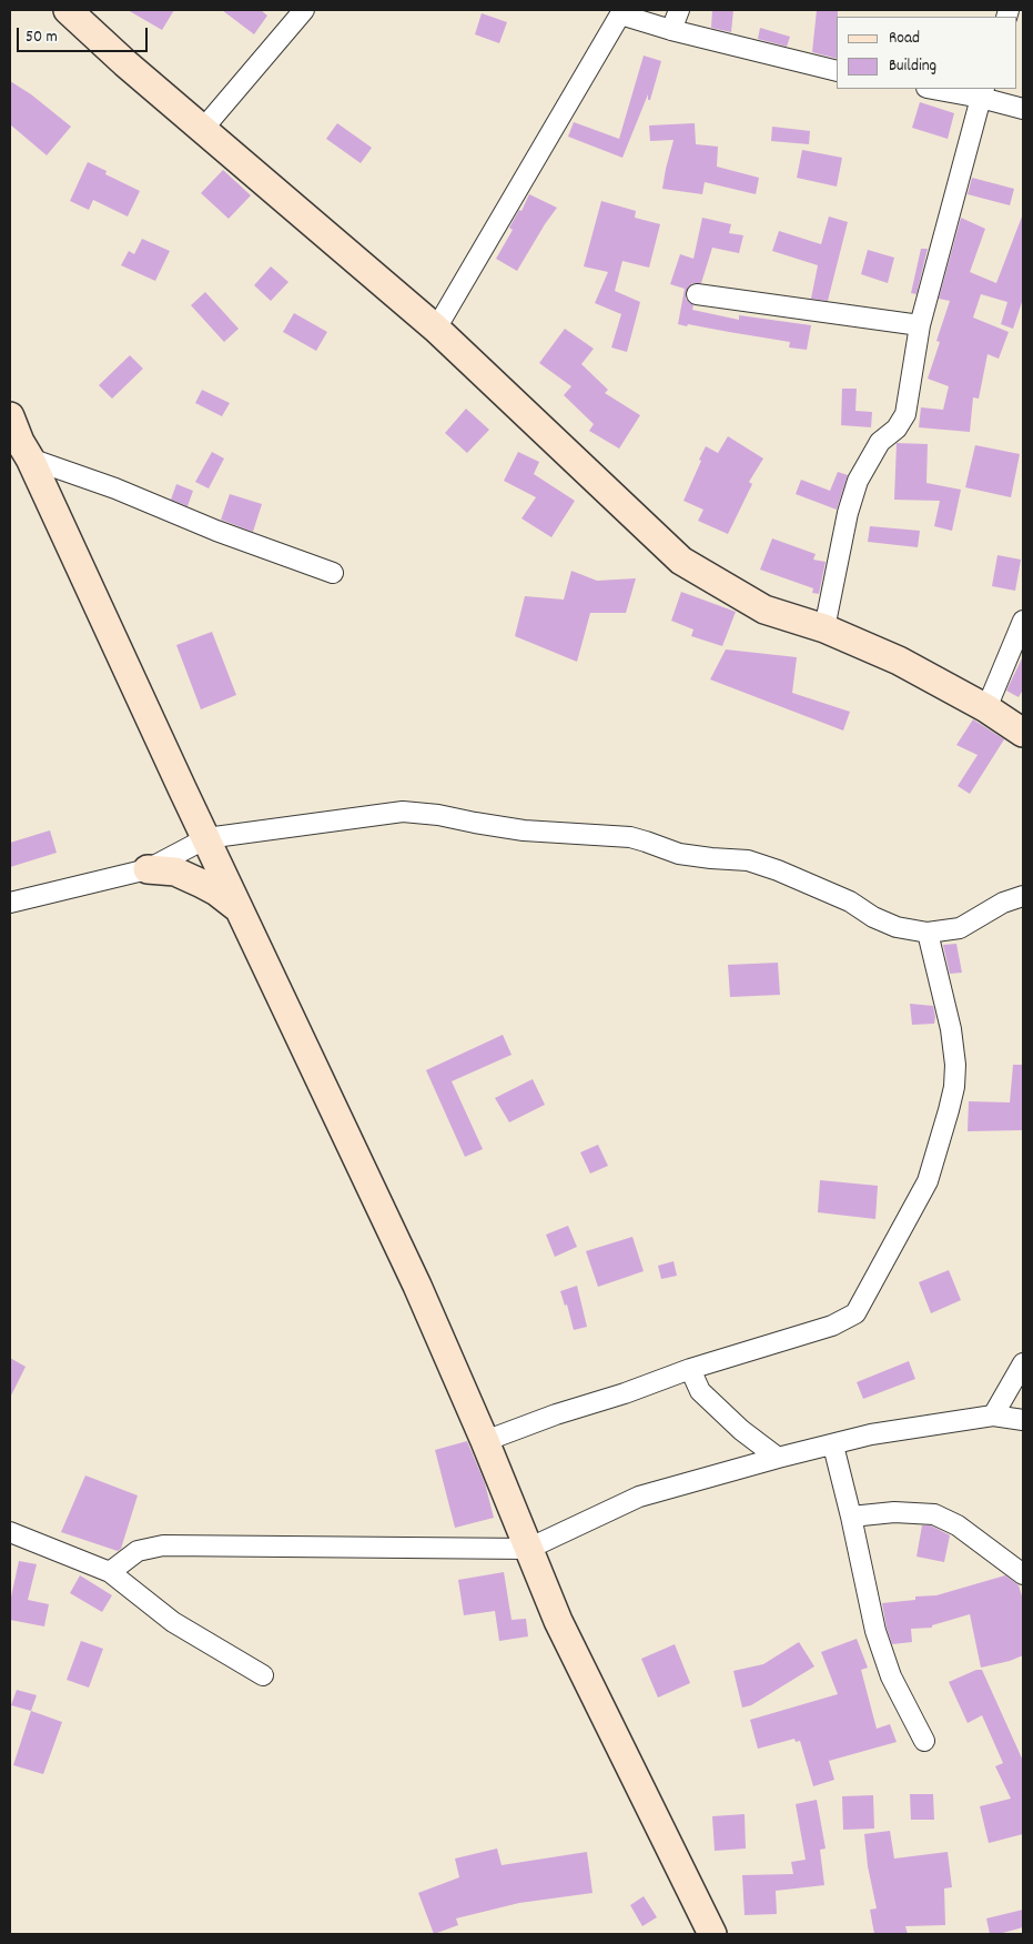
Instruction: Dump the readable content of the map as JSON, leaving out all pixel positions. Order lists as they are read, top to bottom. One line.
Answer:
{"legend":["Road","Building"],"scale_bar":"50 m"}
